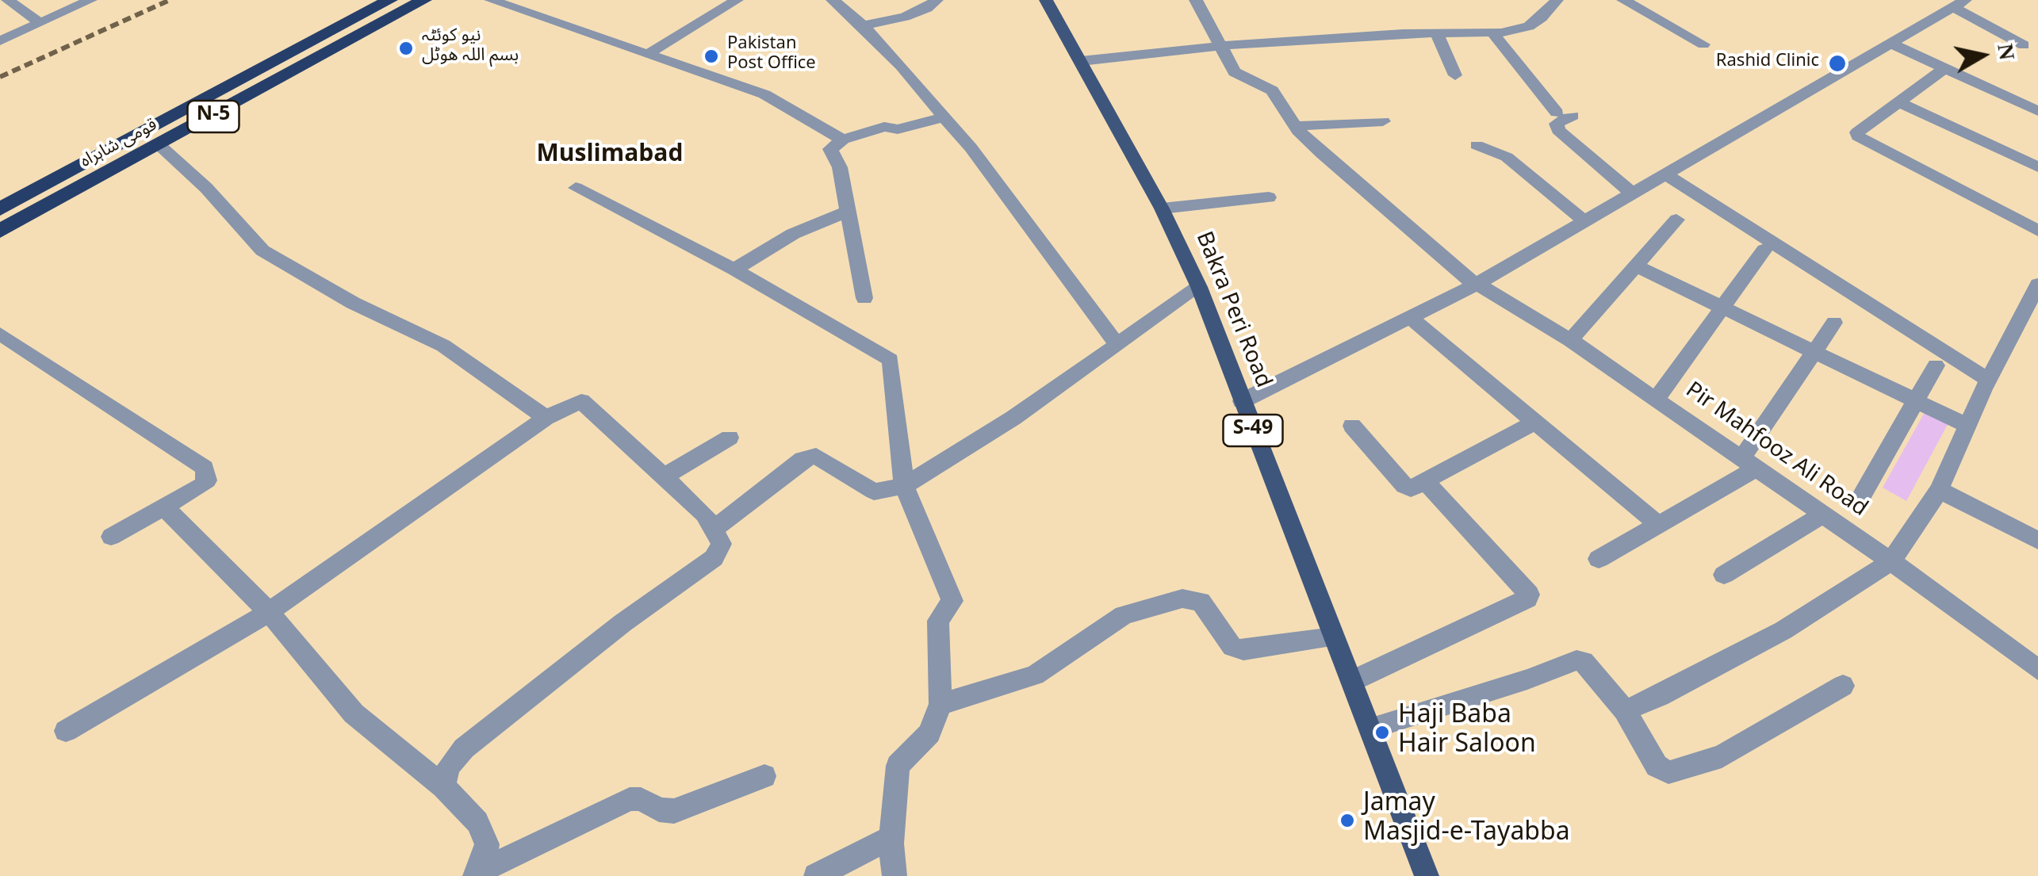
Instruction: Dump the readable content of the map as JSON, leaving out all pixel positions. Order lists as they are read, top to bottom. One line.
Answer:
{"streets":{"highway":["N-5","قومی شاہراہ"],"main road":["Bakra Peri Road","S-49"],"street":["Pir Mahfooz Ali Road"]},"districts":["Muslimabad"],"places":["نیو کوئٹہ بسم اللہ ھوٹل","Pakistan Post Office","Rashid Clinic","Haji Baba Hair Saloon","Jamay Masjid-e-Tayabba"],"north":"right"}
